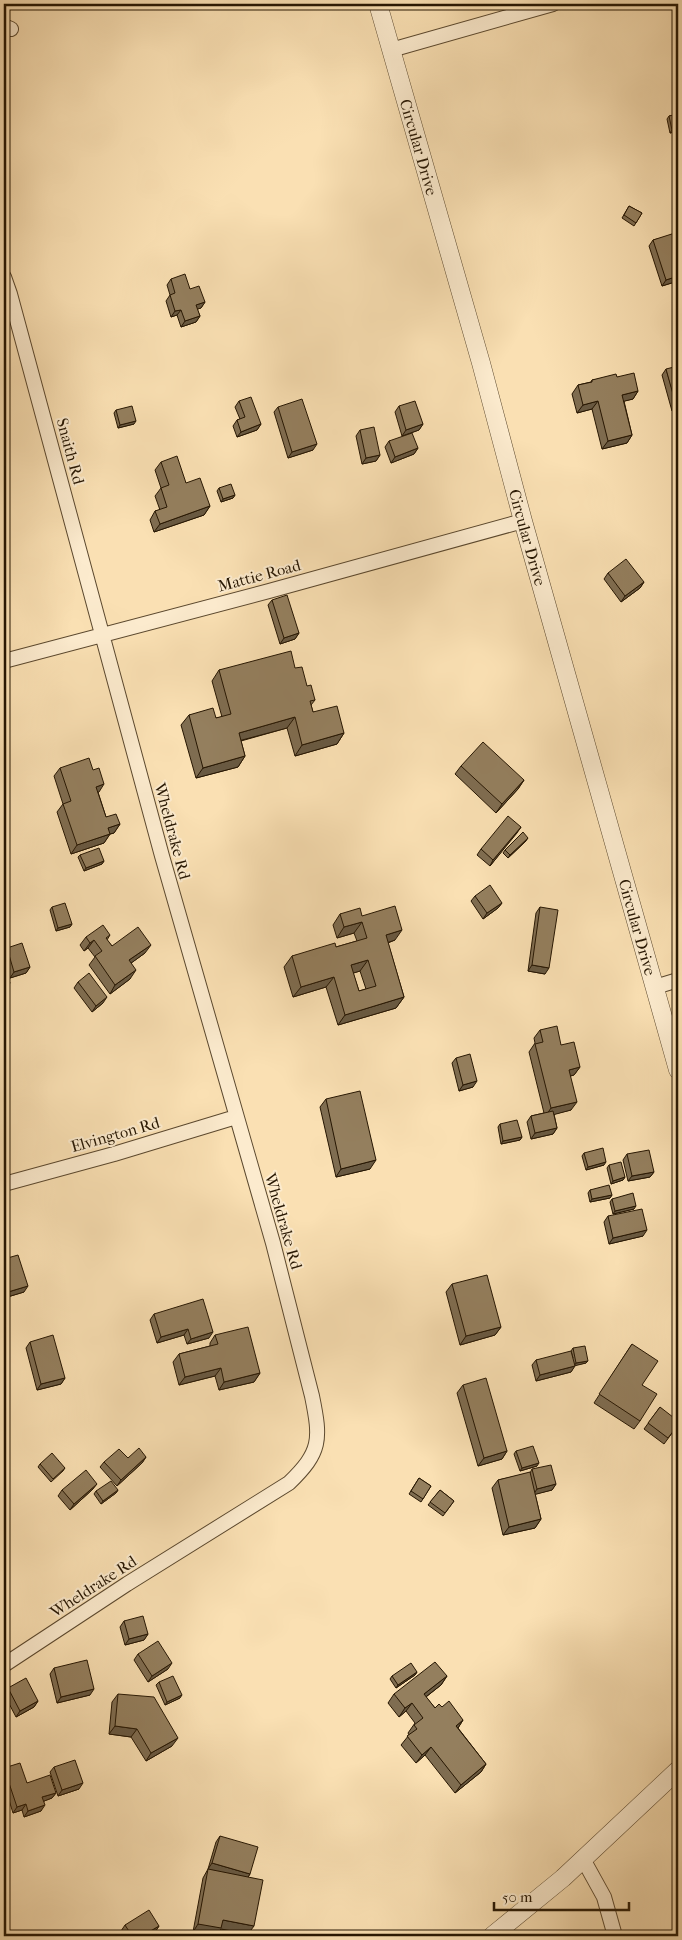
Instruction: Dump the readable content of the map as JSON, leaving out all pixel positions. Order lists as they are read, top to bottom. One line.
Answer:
{"streets":{"street":["Circular Drive","Snaith Rd","Mattie Road","Wheldrake Rd","Elvington Rd"]},"crossings":[["Circular Drive","Mattie Road"],["Snaith Rd","Mattie Road"],["Snaith Rd","Wheldrake Rd"],["Mattie Road","Wheldrake Rd"],["Wheldrake Rd","Elvington Rd"]],"scale_bar":"50 m"}
